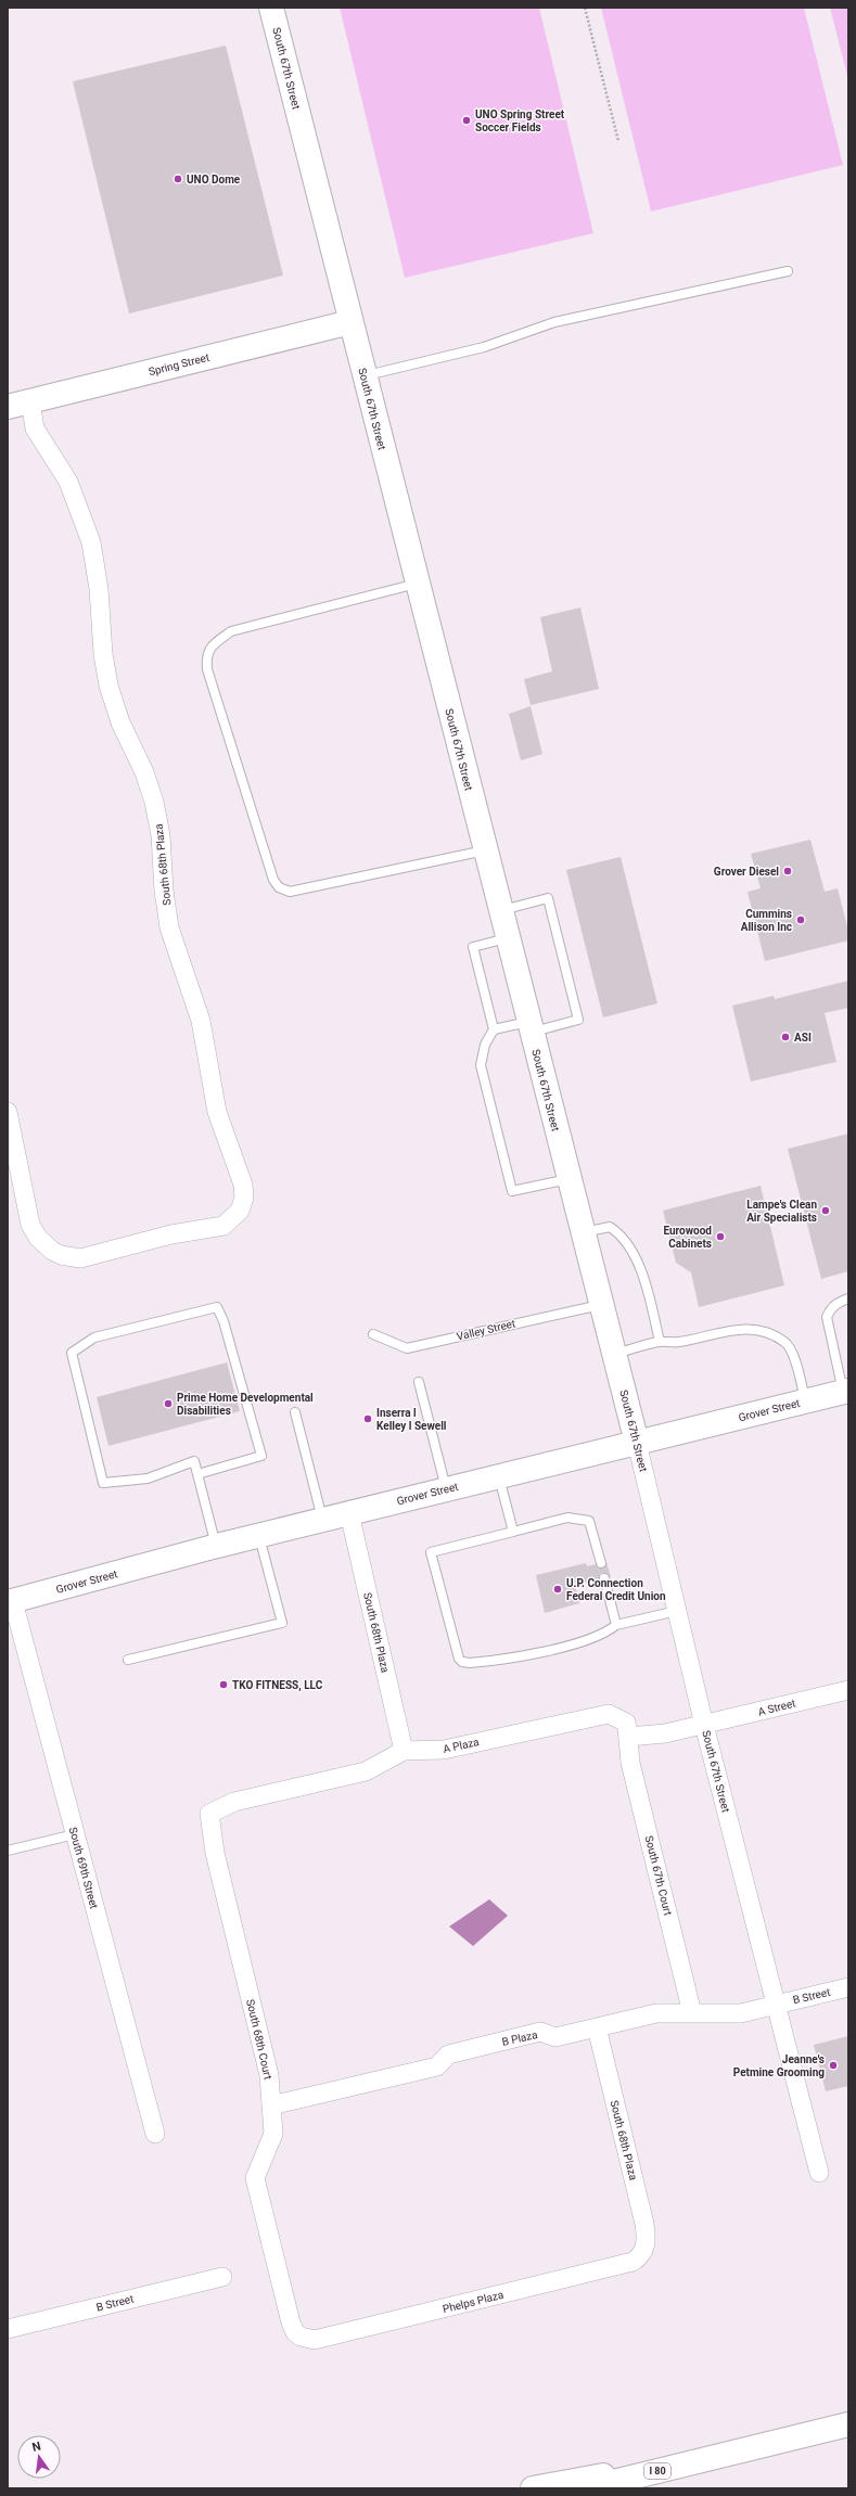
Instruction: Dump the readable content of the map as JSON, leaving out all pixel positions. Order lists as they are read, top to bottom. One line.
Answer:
{"streets":{"main road":["South 67th Street","Spring Street","Grover Street","I 80"],"street":["South 68th Plaza","A Street","A Plaza","South 69th Street","South 67th Court","B Street","B Plaza","South 68th Court","Phelps Plaza"],"lane":["Valley Street"]},"crossings":[["South 67th Street","Spring Street"],["South 67th Street","Valley Street"],["South 67th Street","Grover Street"],["South 67th Street","A Street"],["South 67th Street","B Street"],["South 67th Street","B Plaza"],["Spring Street","South 68th Plaza"],["South 68th Plaza","Grover Street"],["South 68th Plaza","A Plaza"],["South 68th Plaza","B Plaza"],["South 68th Plaza","Phelps Plaza"],["Grover Street","South 69th Street"],["A Plaza","South 67th Court"],["A Plaza","South 68th Court"],["South 67th Court","B Plaza"],["B Street","B Plaza"],["B Plaza","South 68th Court"],["South 68th Court","Phelps Plaza"]],"places":["UNO Spring Street Soccer Fields","UNO Dome","Grover Diesel","Cummins Allison Inc","ASI","Lampe's Clean Air Specialists","Eurowood Cabinets","Prime Home Developmental Disabilities","Inserra l Kelley l Sewell","U.P. Connection Federal Credit Union","TKO FITNESS, LLC","Jeanne's Petmine Grooming"],"north":"top"}
